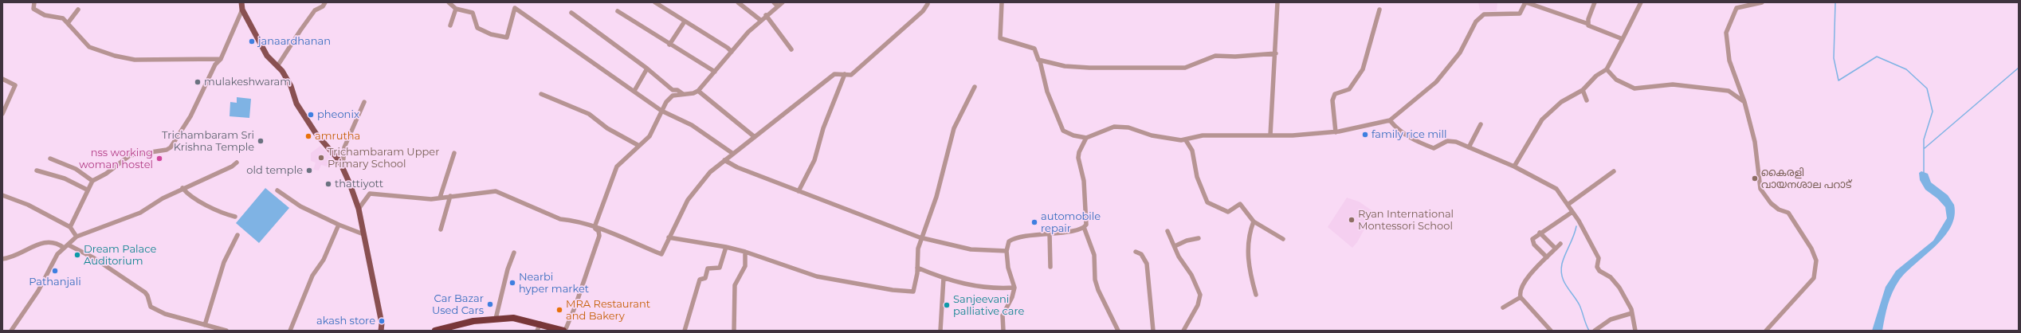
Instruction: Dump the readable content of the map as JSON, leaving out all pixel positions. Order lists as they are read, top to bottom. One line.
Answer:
{"places":["janaardhanan","mulakeshwaram","pheonix","family rice mill","amrutha","Trichambaram Sri Krishna Temple","Trichambaram Upper Primary School","nss working woman hostel","old temple","കൈരളി വായനശാല പറാട്","thattiyott","Ryan International Montessori School","automobile repair","Dream Palace Auditorium","Pathanjali","Nearbi hyper market","Car Bazar Used Cars","Sanjeevani palliative care","MRA Restaurant and Bakery","akash store"]}
